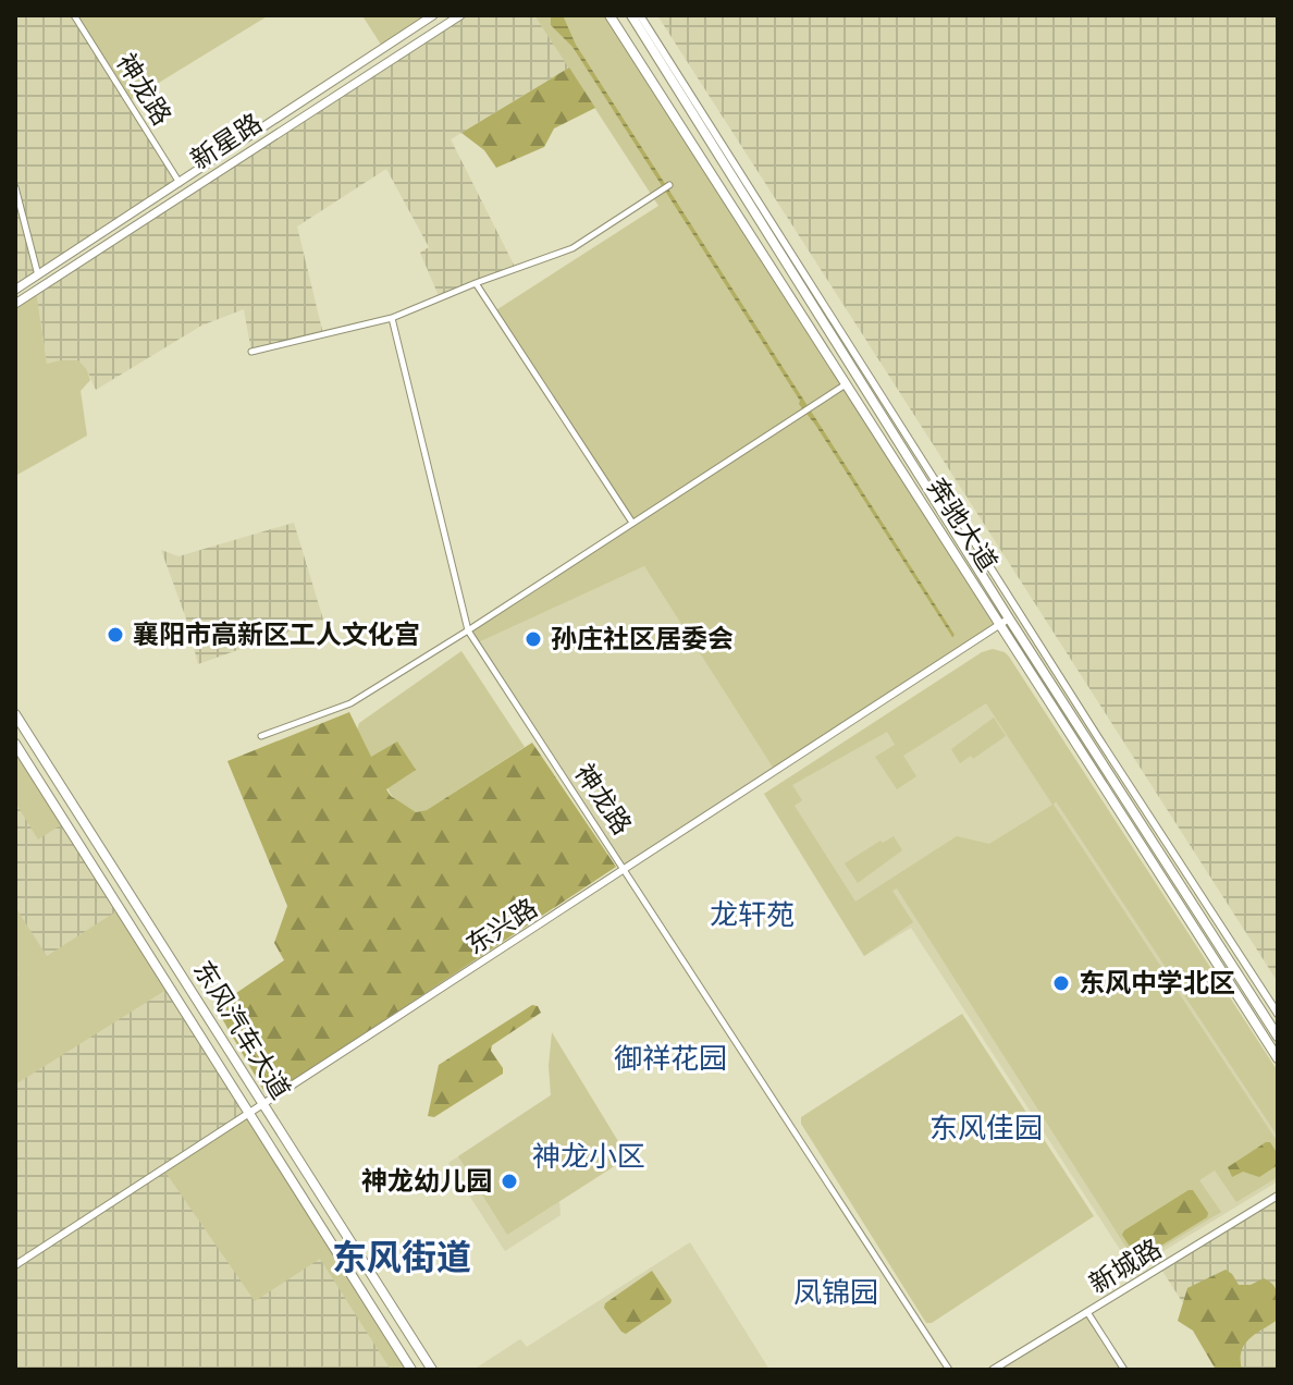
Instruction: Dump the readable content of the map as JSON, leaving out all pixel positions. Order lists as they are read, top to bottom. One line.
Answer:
{"streets":{"main road":["新星路","奔驰大道","东风汽车大道"],"street":["神龙路","东兴路","新城路"]},"crossings":[["神龙路","新星路"],["神龙路","东兴路"],["奔驰大道","东兴路"],["东兴路","东风汽车大道"]],"districts":["龙轩苑","御祥花园","东风佳园","神龙小区","东风街道","凤锦园"],"places":["襄阳市高新区工人文化宫","孙庄社区居委会","东风中学北区","神龙幼儿园"]}
